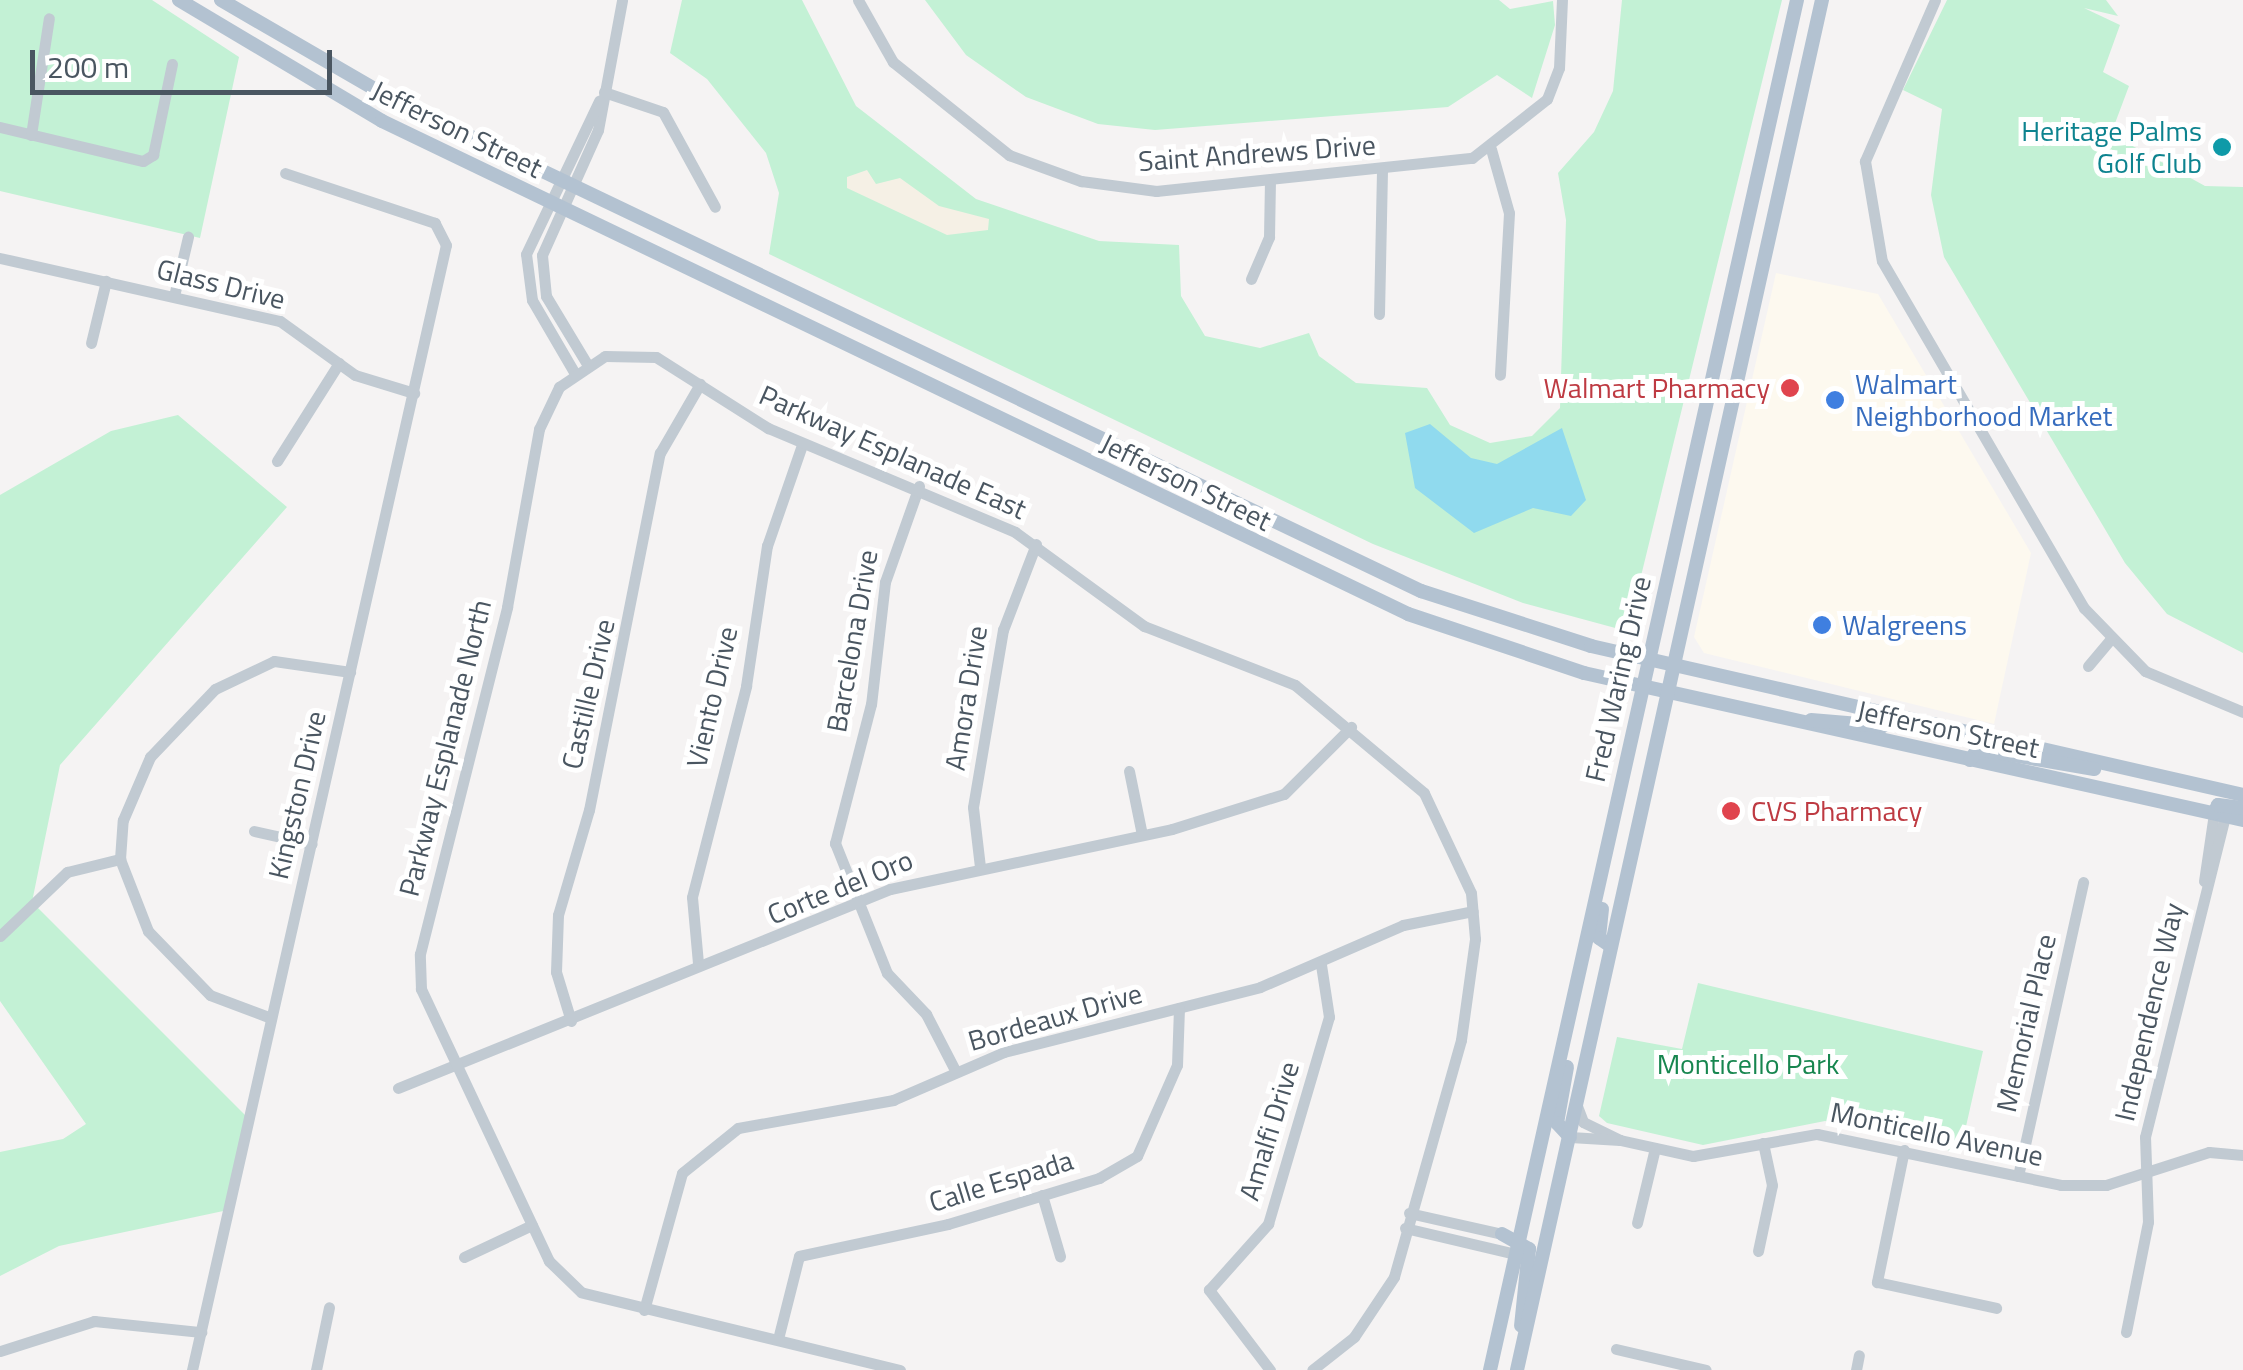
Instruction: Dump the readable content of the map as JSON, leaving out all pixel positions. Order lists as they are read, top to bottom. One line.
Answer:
{"streets":{"main road":["Jefferson Street","Fred Waring Drive"],"street":["Saint Andrews Drive","Glass Drive","Parkway Esplanade East","Barcelona Drive","Castille Drive","Viento Drive","Amora Drive","Parkway Esplanade North","Kingston Drive","Corte del Oro","Independence Way","Bordeaux Drive","Memorial Place","Amalfi Drive","Monticello Avenue","Calle Espada"]},"crossings":[["Jefferson Street","Fred Waring Drive"],["Jefferson Street","Independence Way"],["Glass Drive","Kingston Drive"],["Parkway Esplanade East","Barcelona Drive"],["Parkway Esplanade East","Castille Drive"],["Parkway Esplanade East","Viento Drive"],["Parkway Esplanade East","Amora Drive"],["Parkway Esplanade East","Parkway Esplanade North"],["Parkway Esplanade East","Corte del Oro"],["Parkway Esplanade East","Bordeaux Drive"],["Barcelona Drive","Corte del Oro"],["Barcelona Drive","Bordeaux Drive"],["Fred Waring Drive","Monticello Avenue"],["Castille Drive","Corte del Oro"],["Viento Drive","Corte del Oro"],["Amora Drive","Corte del Oro"],["Parkway Esplanade North","Corte del Oro"],["Parkway Esplanade North","Bordeaux Drive"],["Parkway Esplanade North","Calle Espada"],["Independence Way","Monticello Avenue"],["Bordeaux Drive","Amalfi Drive"],["Bordeaux Drive","Calle Espada"],["Memorial Place","Monticello Avenue"]],"parks":["Monticello Park"],"places":["Heritage Palms Golf Club","Walmart Pharmacy","Walmart Neighborhood Market","Walgreens","CVS Pharmacy"],"scale_bar":"200 m"}
